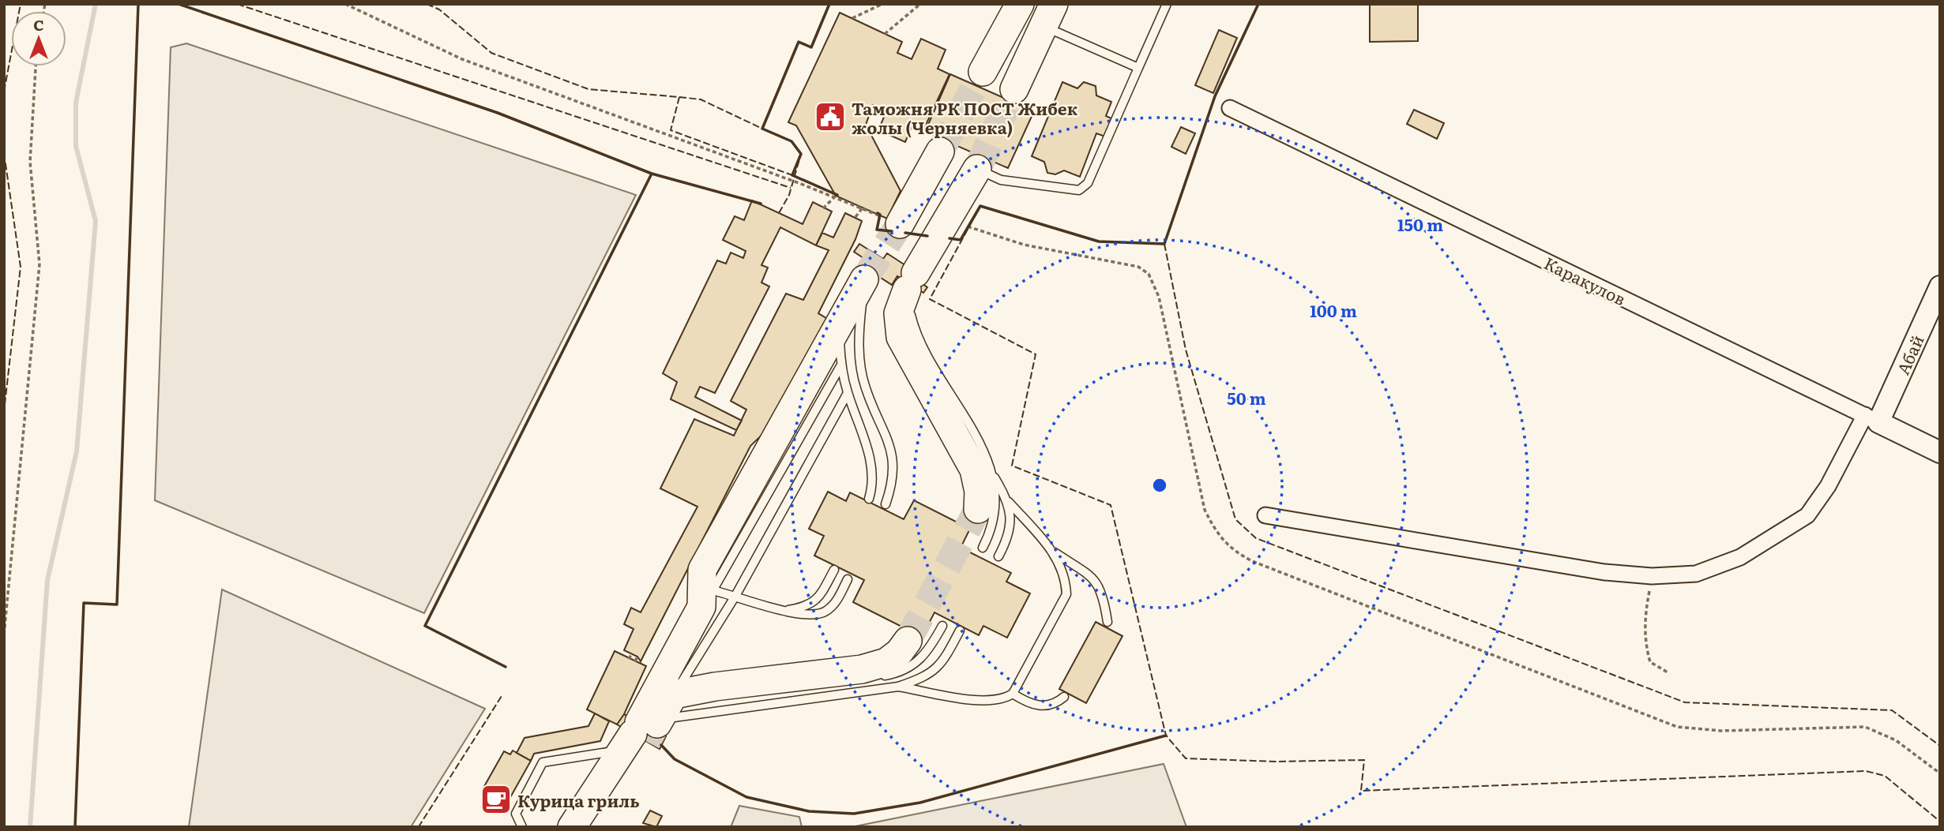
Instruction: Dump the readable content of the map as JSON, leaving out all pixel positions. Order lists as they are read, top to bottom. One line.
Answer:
{"streets":{"main road":["Каракулов","Абай"]},"crossings":[["Каракулов","Абай"]],"places":{"public building":["Таможня РК ПОСТ Жибек жолы (Черняевка)"],"cafe":["Курица гриль"]},"north":"top","rings":["150 m","100 m","50 m"]}
